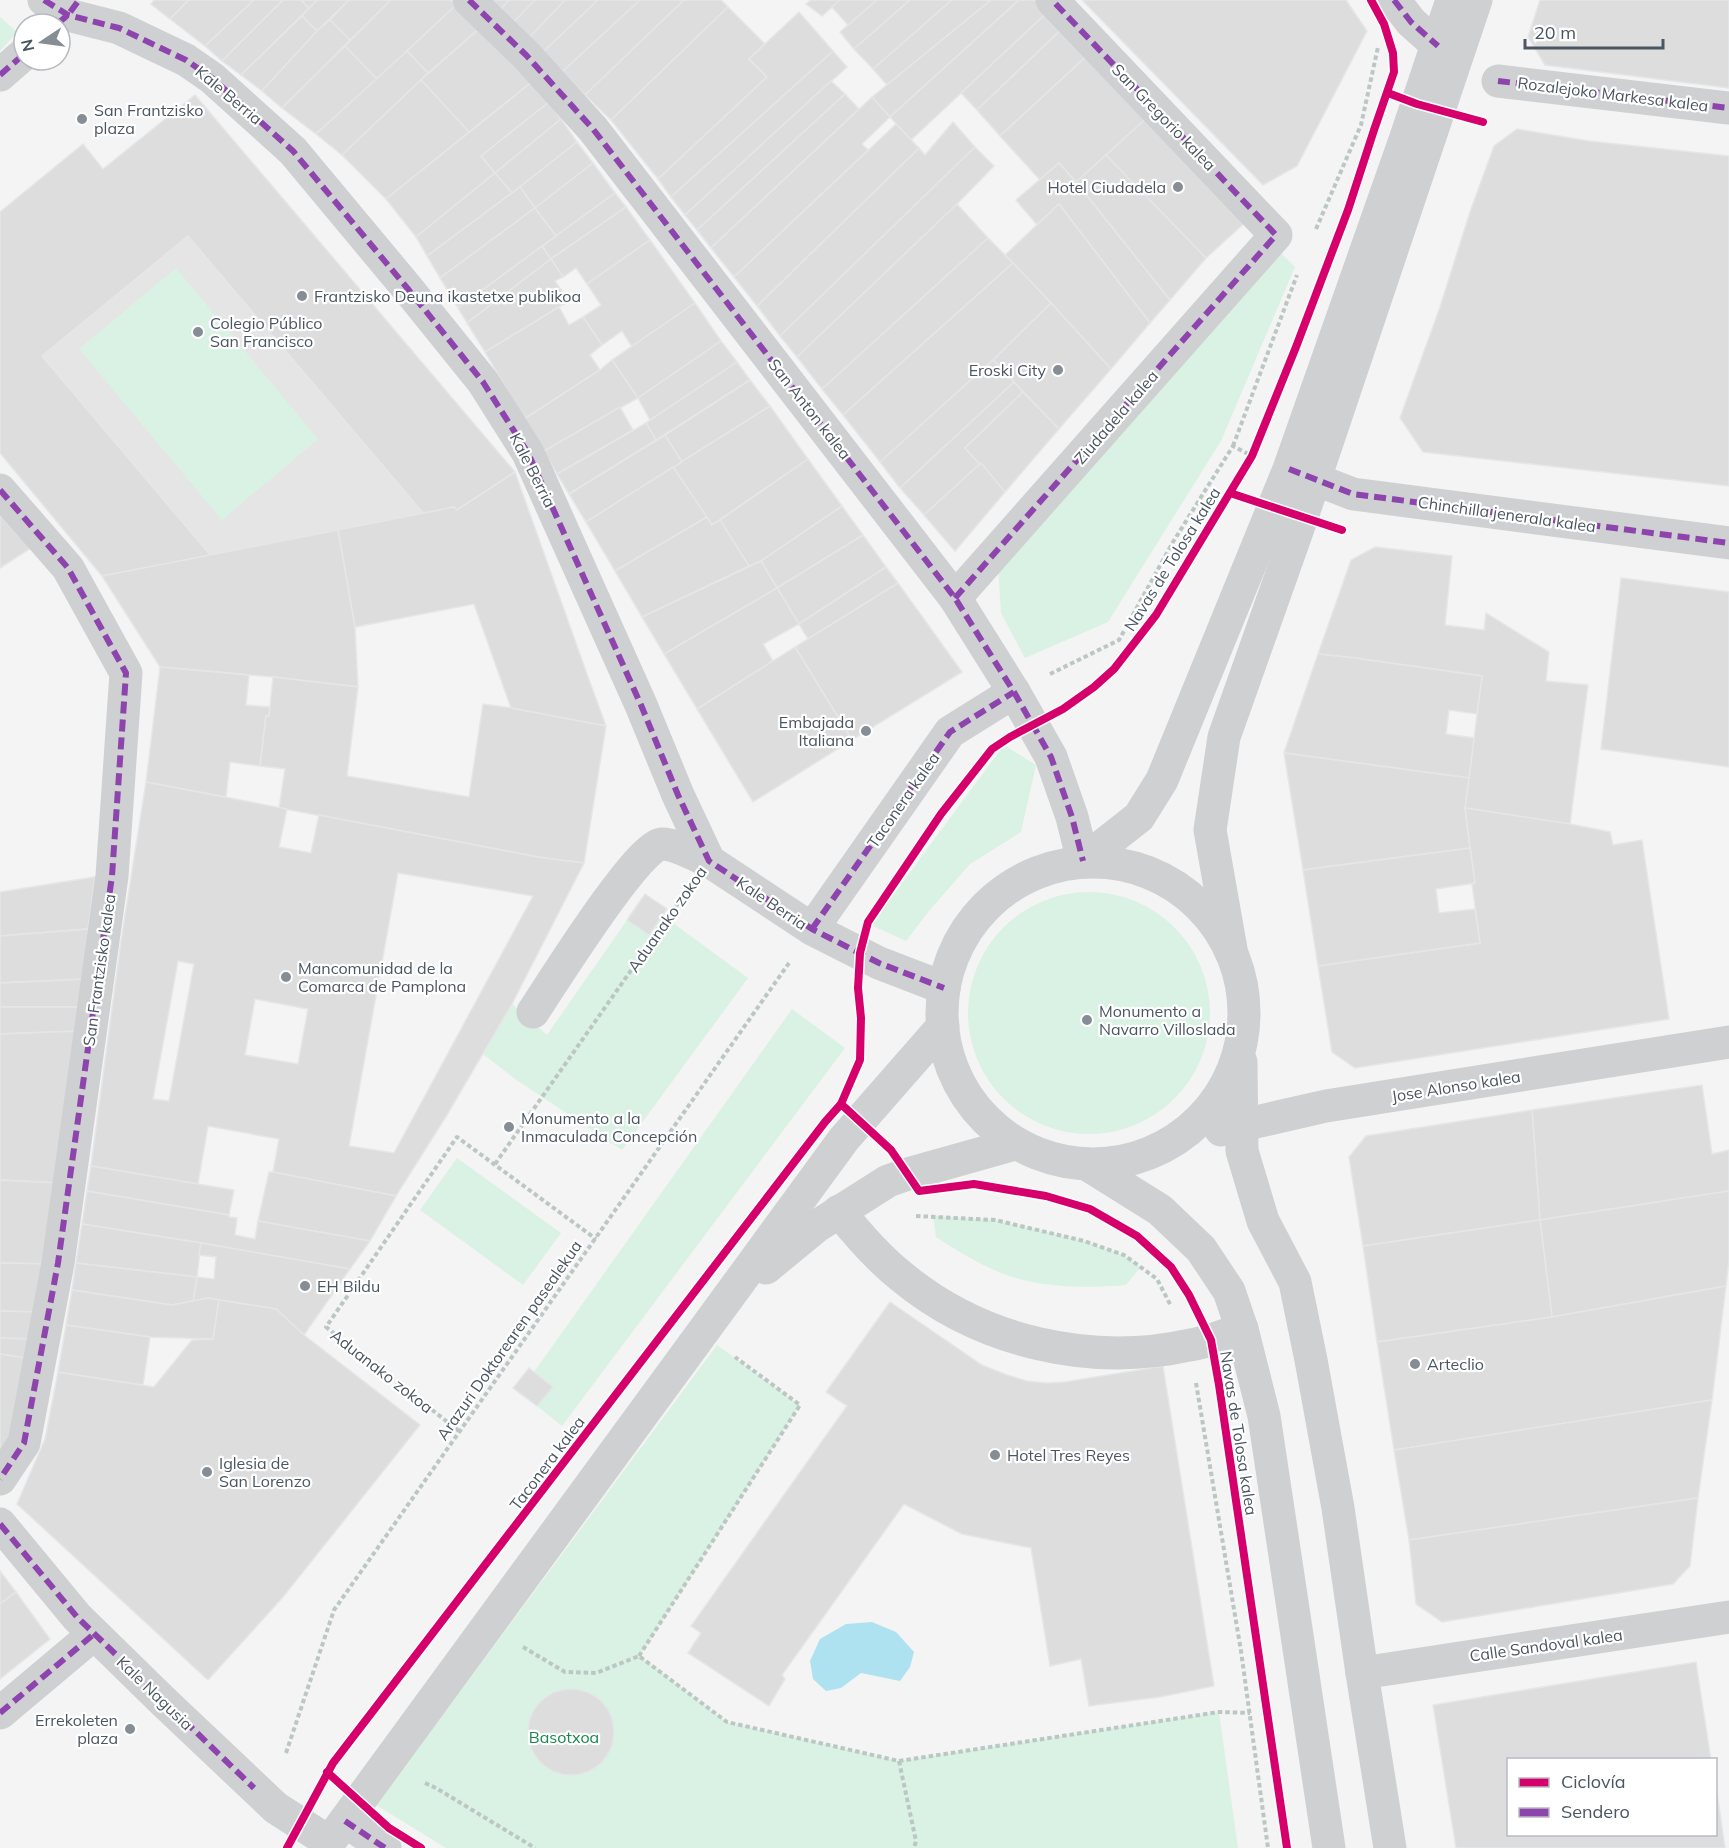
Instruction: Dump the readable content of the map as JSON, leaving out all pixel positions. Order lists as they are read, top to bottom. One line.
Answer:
{"streets":{"street":["Rozalejoko Markesa kalea","Kale Berria","San Gregorio kalea","San Anton kalea","Ziudadela kalea","Chinchilla jenerala kalea","Navas de Tolosa kalea","Taconera kalea","Aduanako zokoa","San Frantzisko kalea","Jose Alonso kalea","Calle Sandoval kalea","Kale Nagusia"],"path":["Arazuri Doktorearen pasealekua"]},"crossings":[["Kale Berria","Taconera kalea"],["Kale Berria","Aduanako zokoa"],["San Gregorio kalea","Ziudadela kalea"],["San Anton kalea","Ziudadela kalea"],["San Anton kalea","Taconera kalea"],["Aduanako zokoa","Arazuri Doktorearen pasealekua"]],"parks":["Basotxoa"],"places":["San Frantzisko plaza","Hotel Ciudadela","Frantzisko Deuna ikastetxe publikoa","Colegio Público San Francisco","Eroski City","Embajada Italiana","Mancomunidad de la Comarca de Pamplona","Monumento a Navarro Villoslada","Monumento a la Inmaculada Concepción","EH Bildu","Arteclio","Hotel Tres Reyes","Iglesia de San Lorenzo","Errekoleten plaza"],"legend":["Ciclovía","Sendero"],"scale_bar":"20 m","north":"left"}
